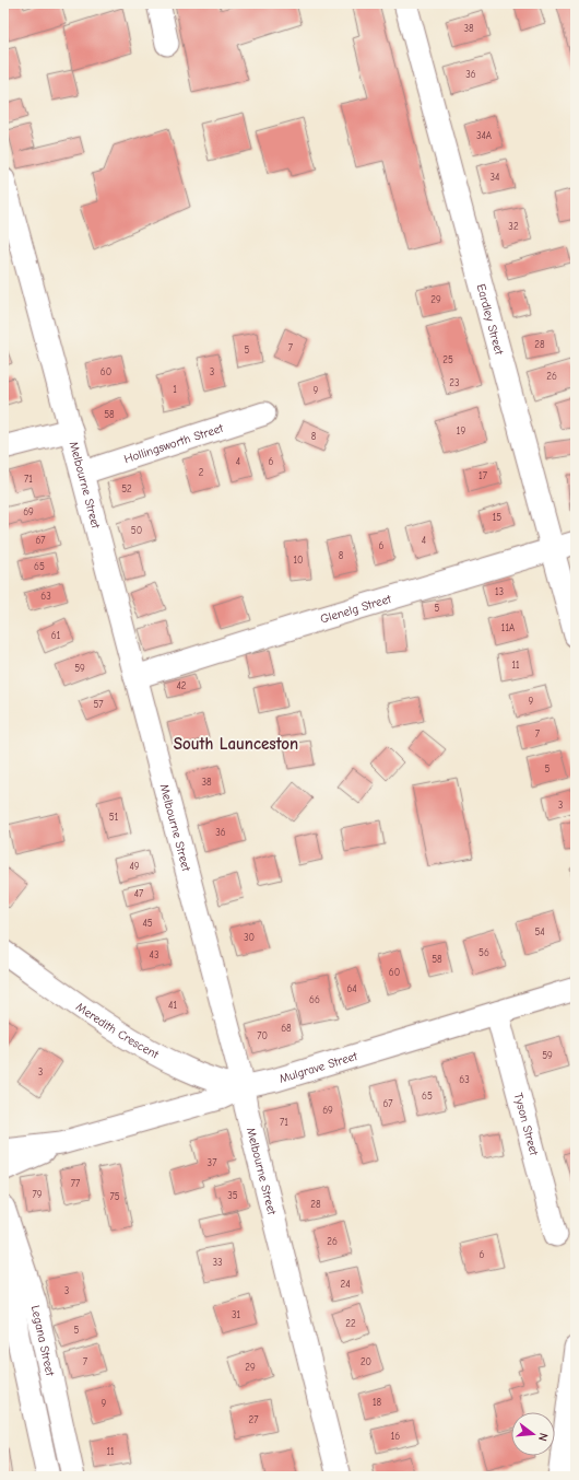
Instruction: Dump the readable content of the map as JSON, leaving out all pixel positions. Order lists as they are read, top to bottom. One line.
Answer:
{"streets":{"street":["Eardley Street","Hollingsworth Street","Melbourne Street","Glenelg Street","Meredith Crescent","Mulgrave Street","Tyson Street","Legana Street"]},"crossings":[["Eardley Street","Glenelg Street"],["Hollingsworth Street","Melbourne Street"],["Melbourne Street","Glenelg Street"],["Melbourne Street","Meredith Crescent"],["Melbourne Street","Mulgrave Street"],["Meredith Crescent","Mulgrave Street"],["Mulgrave Street","Tyson Street"]],"districts":["South Launceston"],"house_numbers":["38","36","34A","34","32","29","28","7","5","25","60","3","26","23","1","9","58","19","8","4","6","2","17","71","52","69","15","50","67","4","6","8","10","65","13","63","5","11A","61","11","59","42","9","57","7","5","38","3","51","36","49","47","45","54","30","56","43","58","60","64","66","41","68","70","59","3","63","65","67","69","71","37","77","79","35","75","28","26","6","33","24","3","31","22","5","7","20","29","18","9","27","16","11"],"north":"right"}
